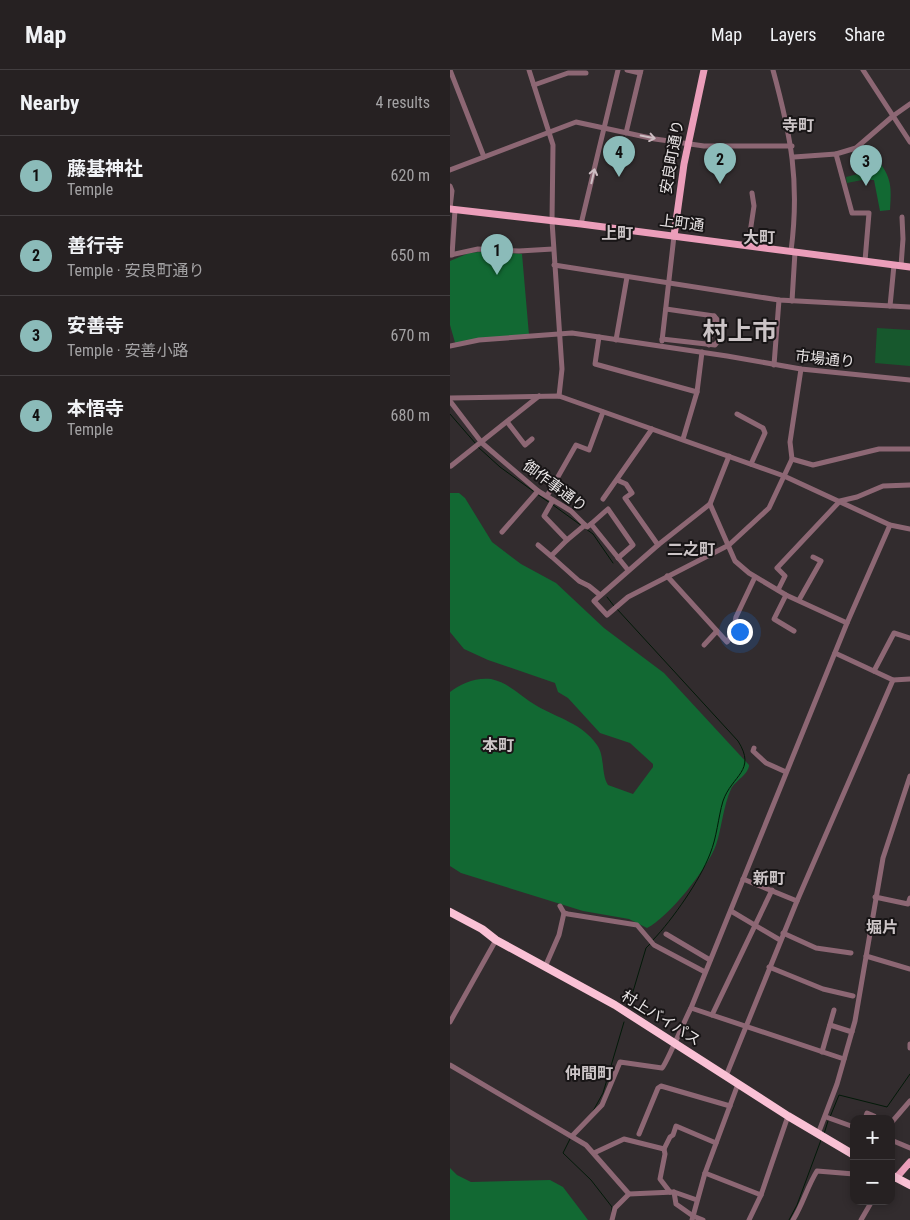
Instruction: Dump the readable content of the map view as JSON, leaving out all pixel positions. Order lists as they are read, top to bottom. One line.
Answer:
{"streets":{"highway":["村上バイパス"],"main road":["安良町通り","上町通"],"street":["市場通り","御作事通り"]},"crossings":[["安良町通り","上町通"]],"districts":["寺町","上町","大町","村上市","二之町","本町","新町","堀片","仲間町"],"page":{"header":"Map","nav":["Map","Layers","Share"],"heading":["Nearby","4 results"],"list":[{"mark":"1","name":"藤基神社","note":"Temple","value":"620 m"},{"mark":"2","name":"善行寺","note":"Temple · 安良町通り","value":"650 m"},{"mark":"3","name":"安善寺","note":"Temple · 安善小路","value":"670 m"},{"mark":"4","name":"本悟寺","note":"Temple","value":"680 m"}],"pins":["4","2","3","1"],"map_buttons":["+","−"]}}
